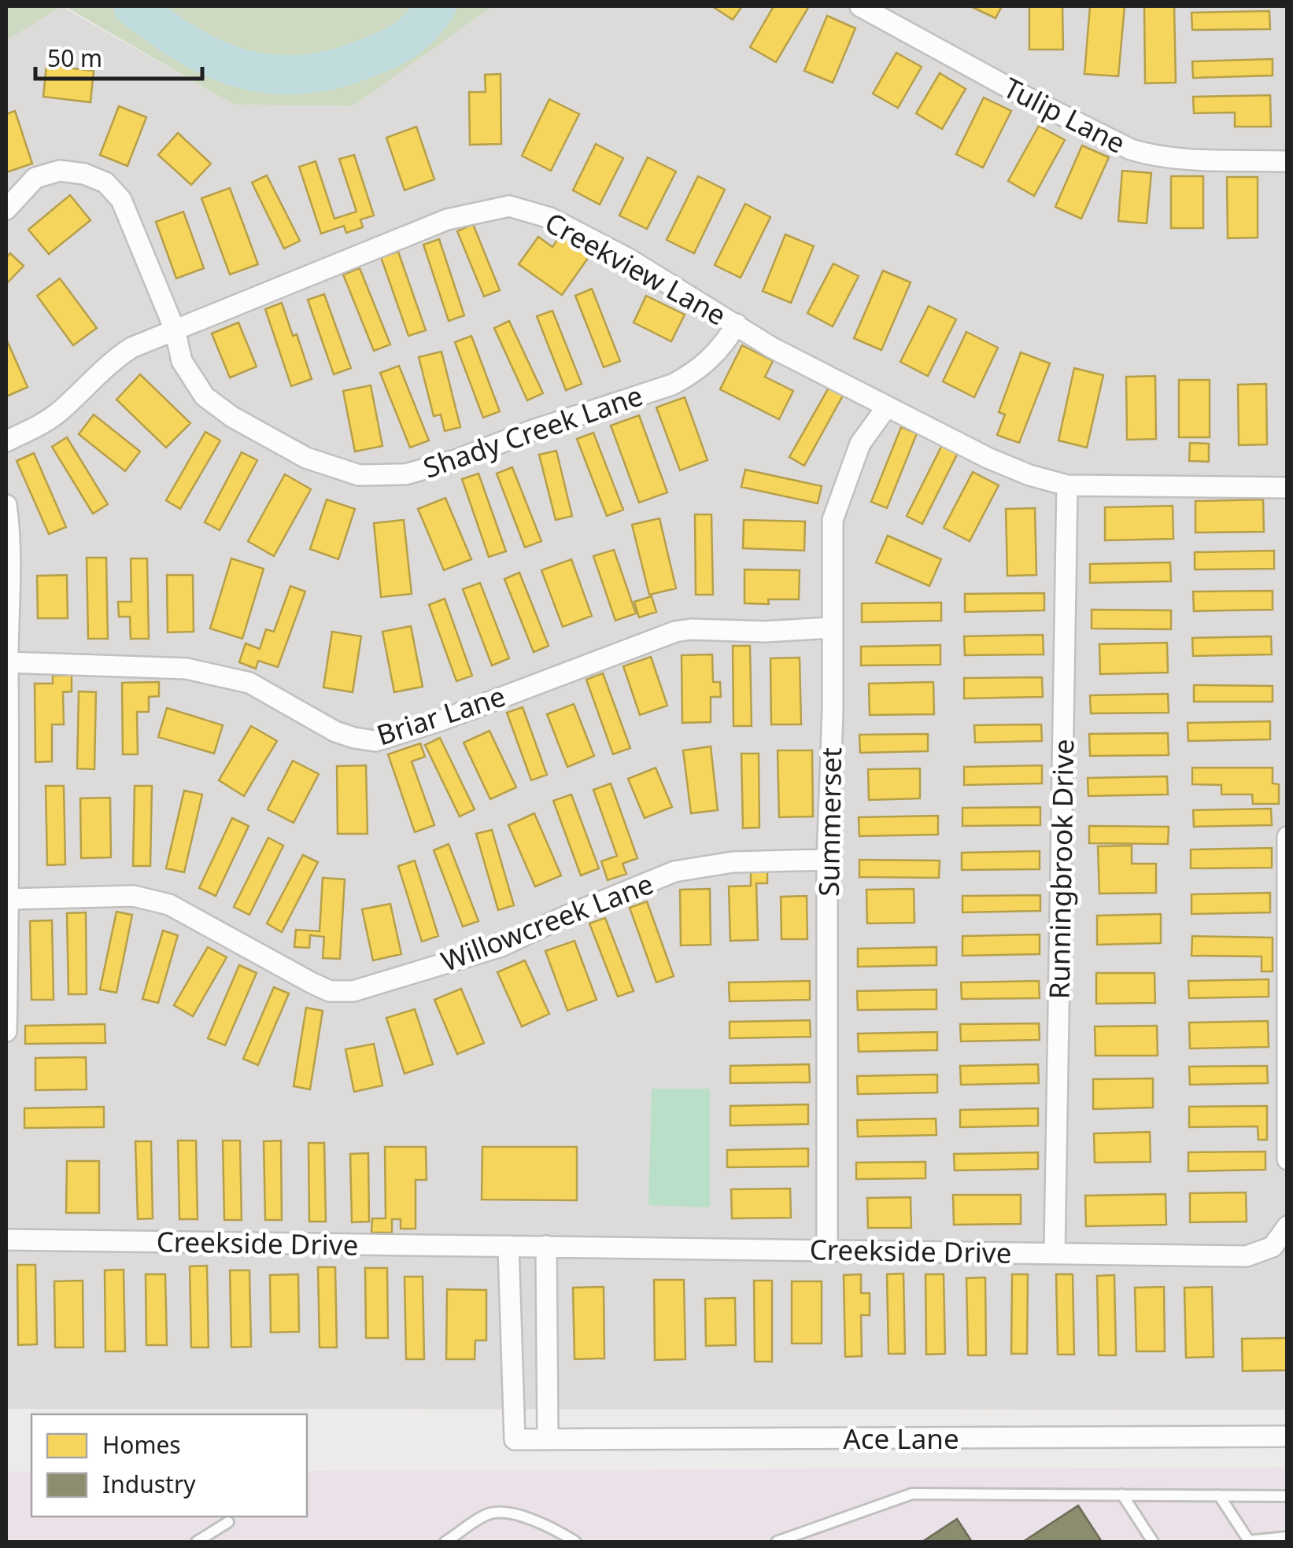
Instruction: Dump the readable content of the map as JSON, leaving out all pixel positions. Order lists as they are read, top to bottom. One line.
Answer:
{"streets":{"street":["Tulip Lane","Creekview Lane","Shady Creek Lane","Briar Lane","Summerset","Runningbrook Drive","Willowcreek Lane","Creekside Drive","Ace Lane"]},"crossings":[["Creekview Lane","Shady Creek Lane"],["Creekview Lane","Summerset"],["Creekview Lane","Runningbrook Drive"],["Briar Lane","Summerset"],["Summerset","Willowcreek Lane"],["Summerset","Creekside Drive"],["Runningbrook Drive","Creekside Drive"],["Creekside Drive","Ace Lane"]],"legend":["Homes","Industry"],"scale_bar":"50 m"}
